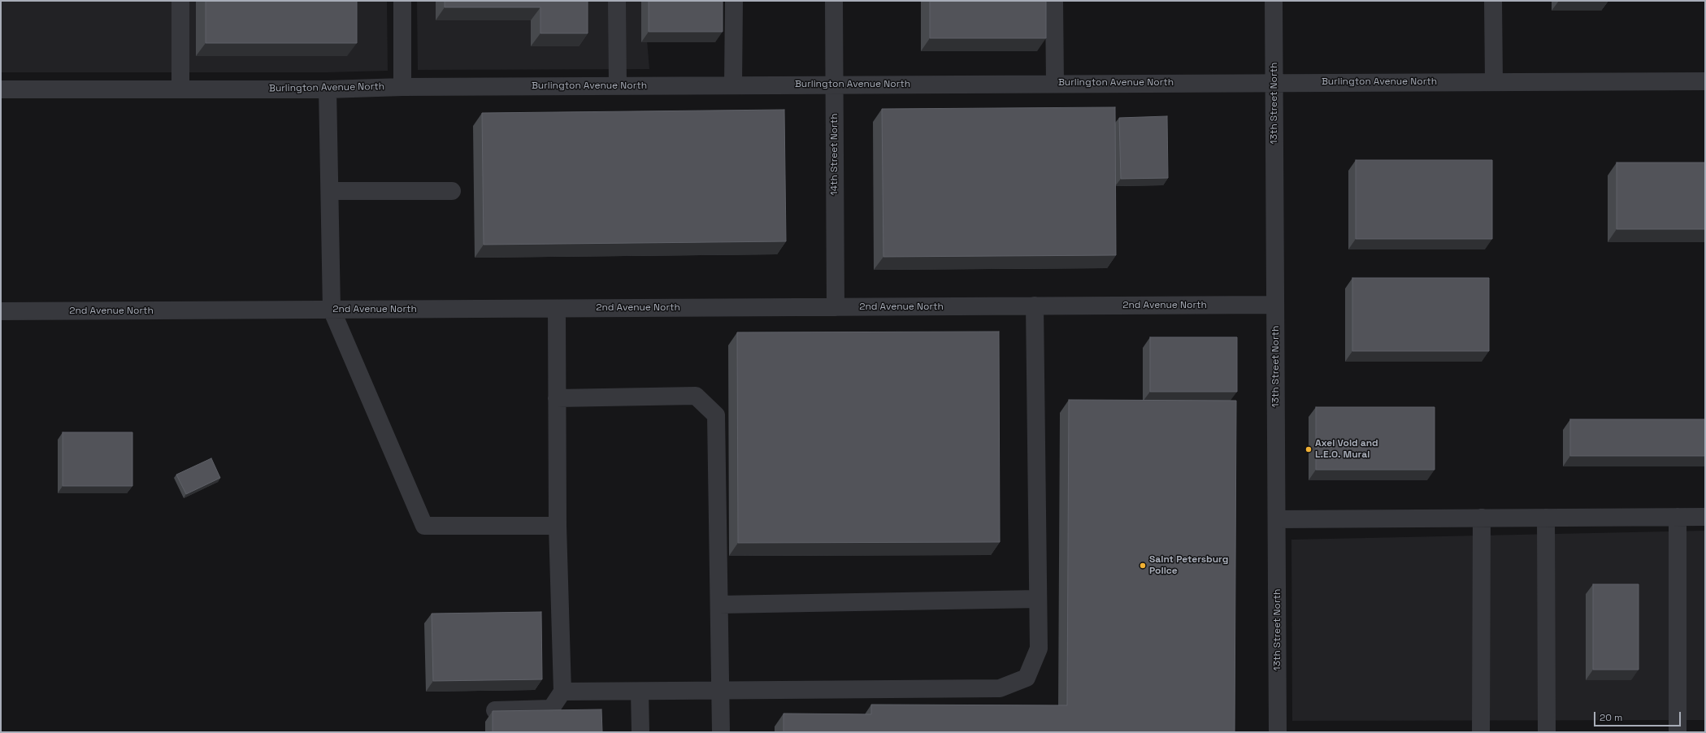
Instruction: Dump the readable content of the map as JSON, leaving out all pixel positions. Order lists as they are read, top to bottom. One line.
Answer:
{"streets":{"street":["Burlington Avenue North","13th Street North","14th Street North","2nd Avenue North"]},"crossings":[["Burlington Avenue North","13th Street North"],["Burlington Avenue North","14th Street North"],["13th Street North","2nd Avenue North"],["14th Street North","2nd Avenue North"]],"places":["Axel Void and L.E.O. Mural","Saint Petersburg Police"],"scale_bar":"20 m"}
